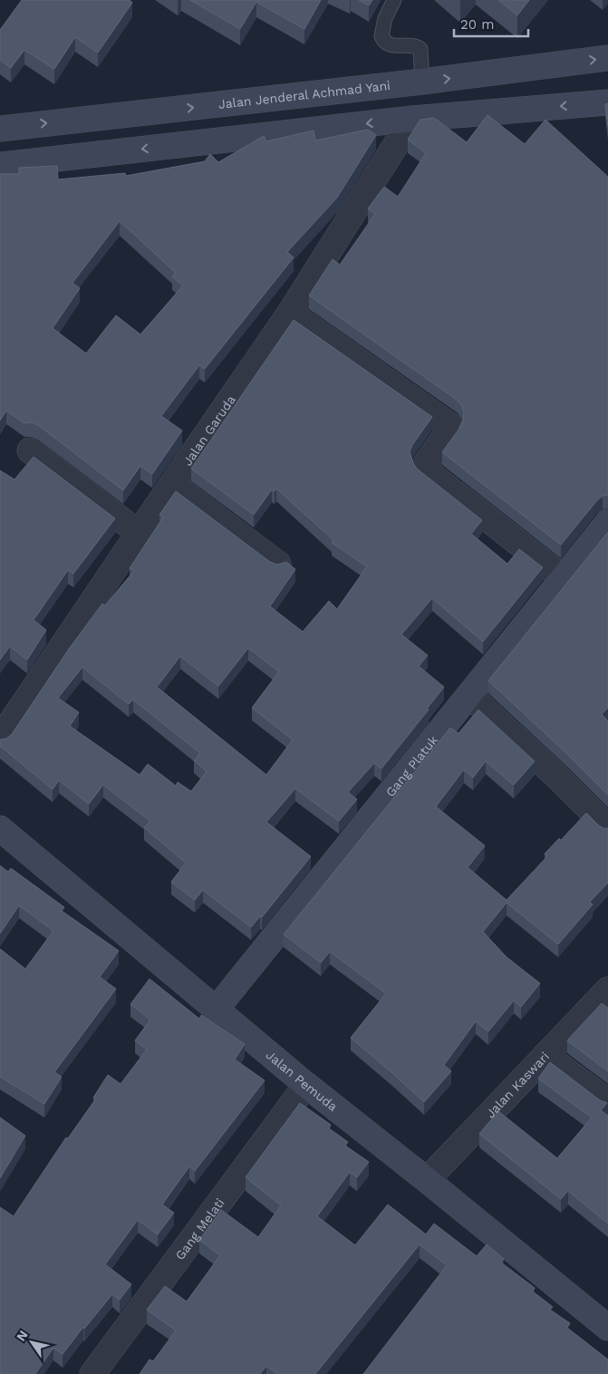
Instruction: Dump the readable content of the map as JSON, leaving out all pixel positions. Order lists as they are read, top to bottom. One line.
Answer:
{"streets":{"main road":["Jalan Jenderal Achmad Yani","Gang Platuk","Jalan Pemuda"],"street":["Jalan Garuda","Jalan Kaswari","Gang Melati"]},"crossings":[["Gang Platuk","Jalan Pemuda"],["Jalan Pemuda","Jalan Kaswari"],["Jalan Pemuda","Gang Melati"]],"scale_bar":"20 m","north":"top left"}
